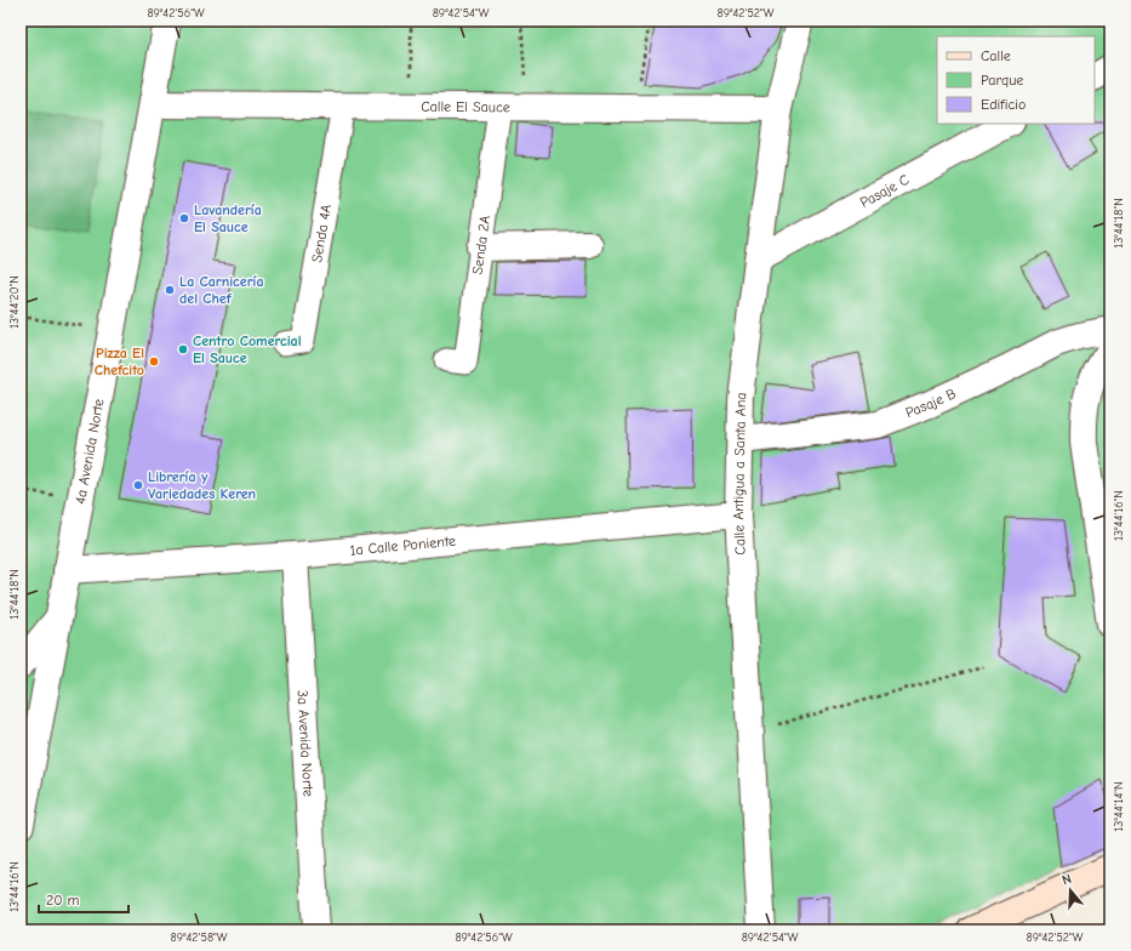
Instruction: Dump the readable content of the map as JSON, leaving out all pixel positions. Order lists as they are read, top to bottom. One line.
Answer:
{"streets":{"street":["Calle El Sauce","Pasaje C","Senda 4A","Senda 2A","Pasaje B","4a Avenida Norte","Calle Antigua a Santa Ana","1a Calle Poniente","3a Avenida Norte"]},"crossings":[["Calle El Sauce","Senda 4A"],["Calle El Sauce","Senda 2A"],["Calle El Sauce","4a Avenida Norte"],["Calle El Sauce","Calle Antigua a Santa Ana"],["Pasaje C","Calle Antigua a Santa Ana"],["Pasaje B","Calle Antigua a Santa Ana"],["4a Avenida Norte","1a Calle Poniente"],["Calle Antigua a Santa Ana","1a Calle Poniente"],["1a Calle Poniente","3a Avenida Norte"]],"places":["Lavandería El Sauce","La Carnicería del Chef","Centro Comercial El Sauce","Pizza El Chefcito","Librería y Variedades Keren"],"legend":["Calle","Parque","Edificio"],"scale_bar":"20 m","north":"top","coordinates":["89°42'56\"W","89°42'54\"W","89°42'52\"W","13°44'18\"N","13°44'20\"N","13°44'16\"N","13°44'14\"N","89°42'58\"W"]}
